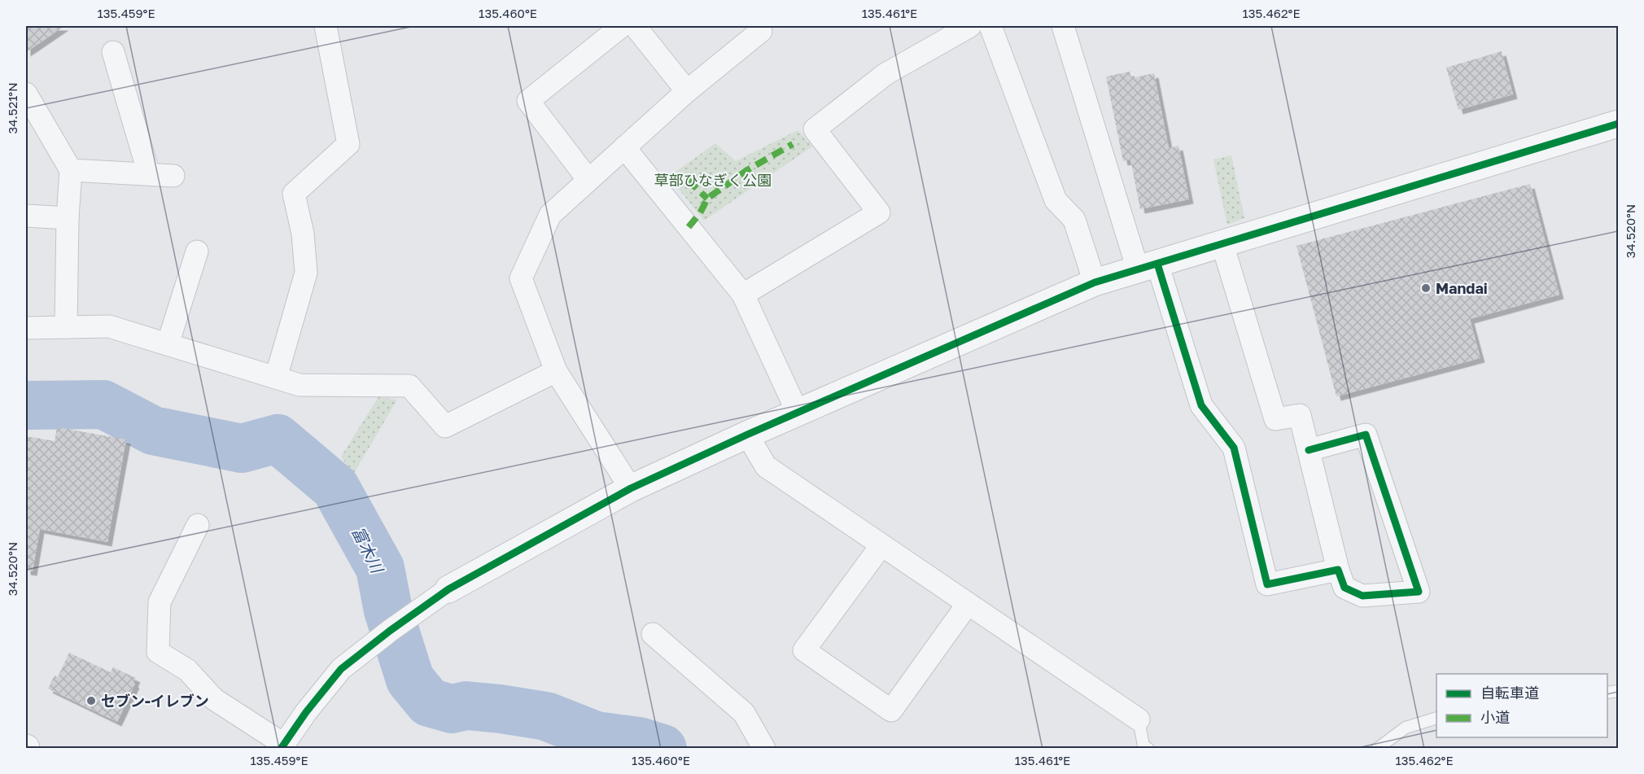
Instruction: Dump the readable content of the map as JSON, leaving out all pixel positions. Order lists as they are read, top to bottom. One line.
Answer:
{"water":["富木川"],"parks":["草部ひなぎく公園"],"places":["Mandai","セブン-イレブン"],"legend":["自転車道","小道"],"coordinates":["135.459°E","135.460°E","135.461°E","135.462°E","34.521°N","34.520°N"]}
